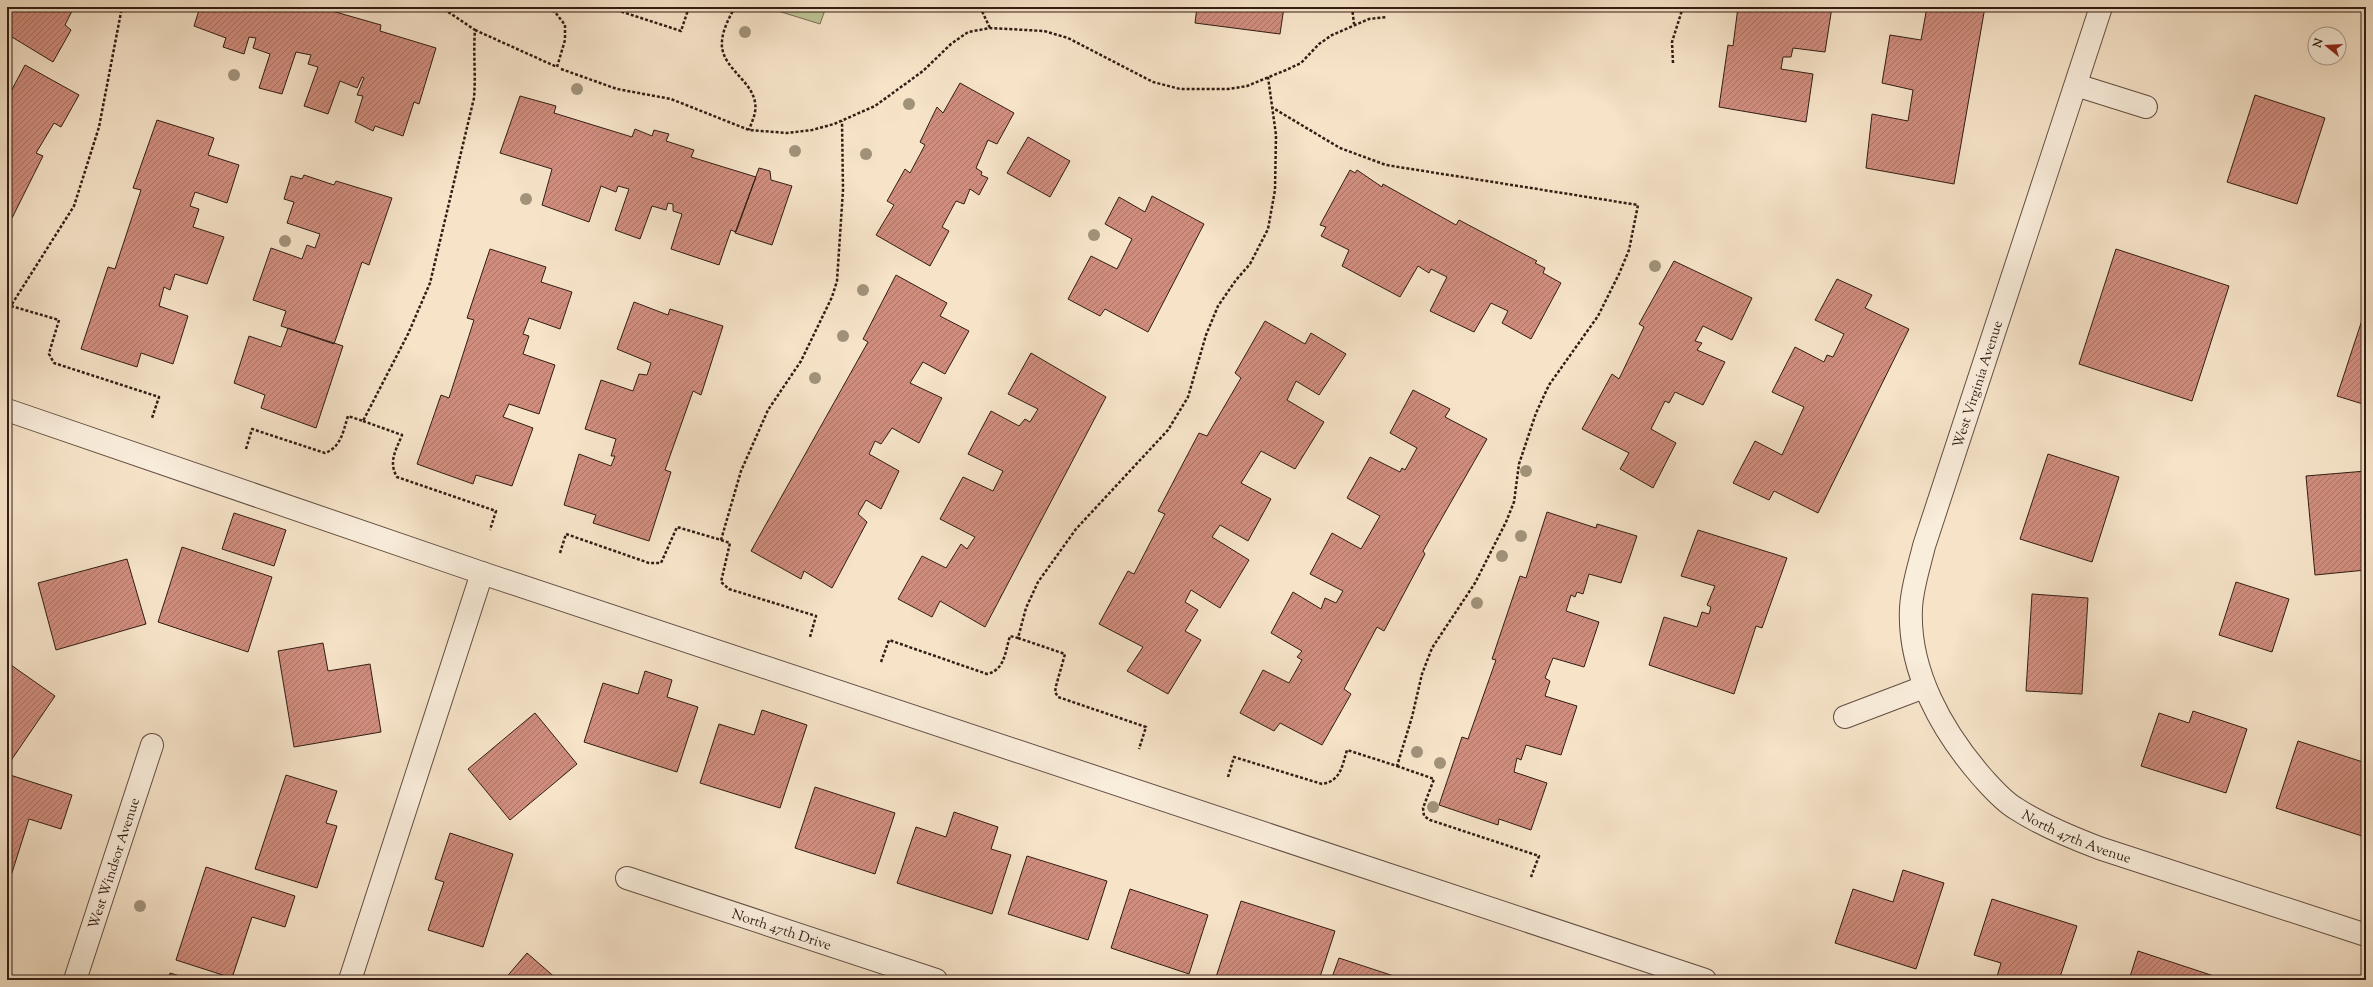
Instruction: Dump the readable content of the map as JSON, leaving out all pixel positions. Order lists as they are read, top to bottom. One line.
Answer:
{"streets":{"street":["West Virginia Avenue","North 47th Avenue","West Windsor Avenue","North 47th Drive"]},"crossings":[["West Virginia Avenue","North 47th Avenue"]],"north":"left"}
